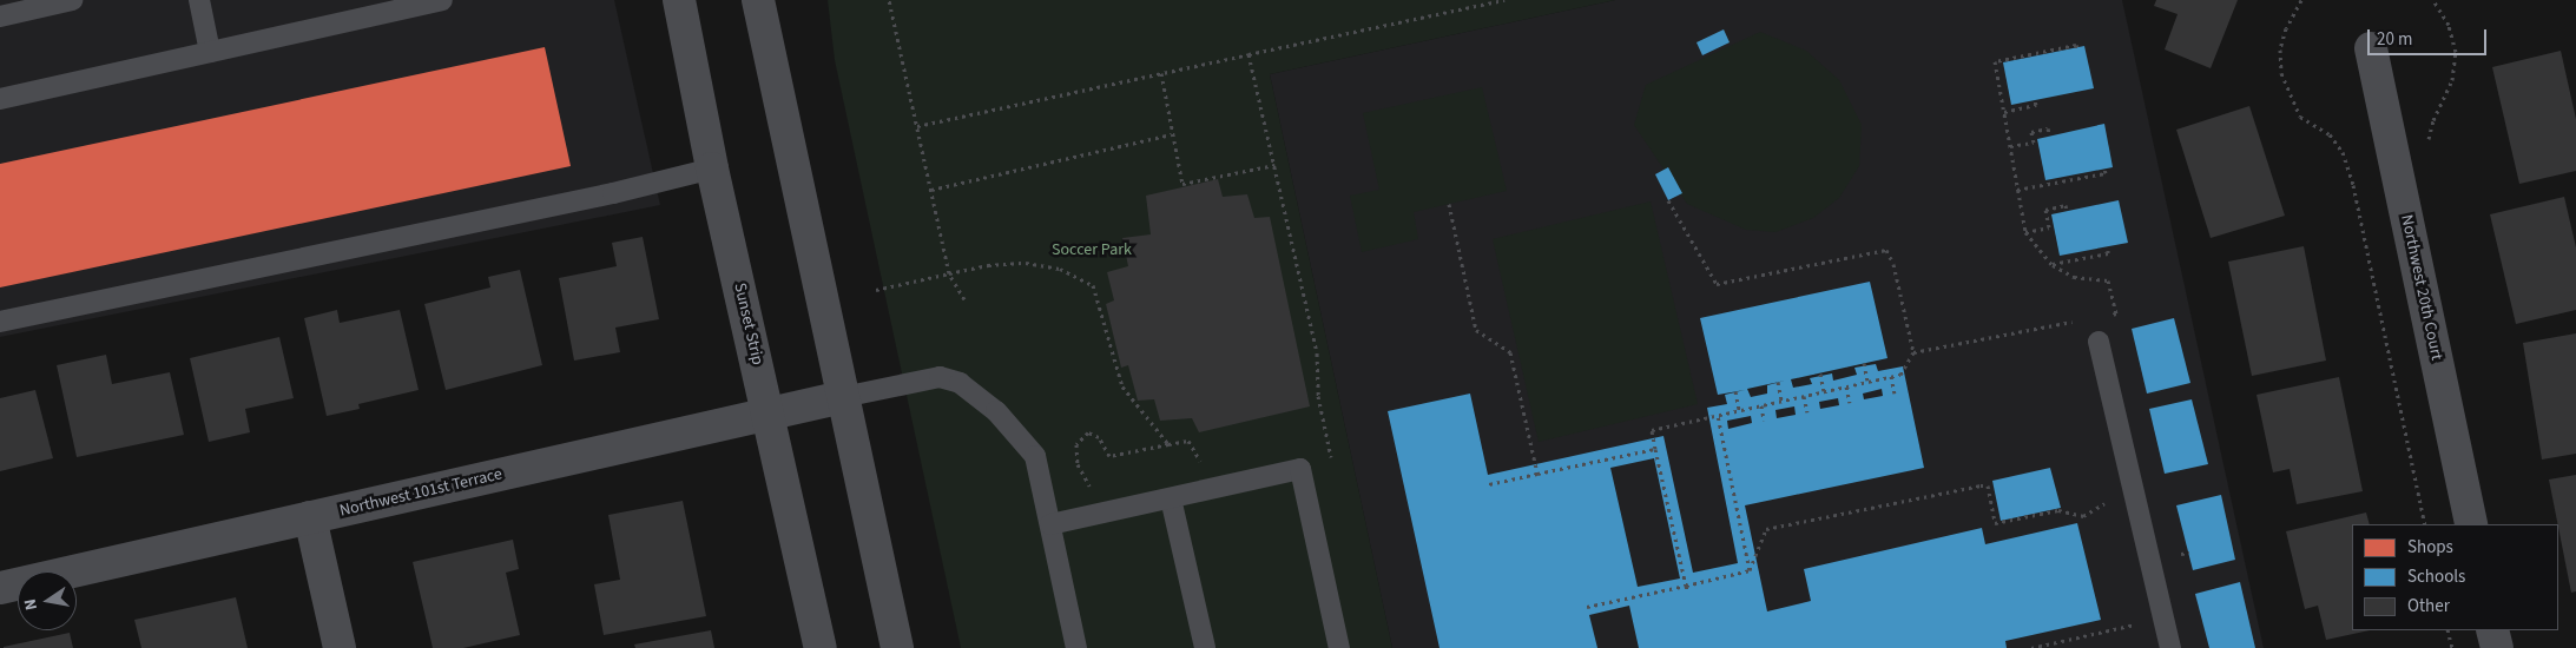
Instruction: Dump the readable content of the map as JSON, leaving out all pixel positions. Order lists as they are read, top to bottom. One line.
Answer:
{"streets":{"street":["Northwest 20th Court","Sunset Strip","Northwest 101st Terrace"]},"crossings":[["Sunset Strip","Northwest 101st Terrace"]],"parks":["Soccer Park"],"legend":["Shops","Schools","Other"],"scale_bar":"20 m","north":"left"}
